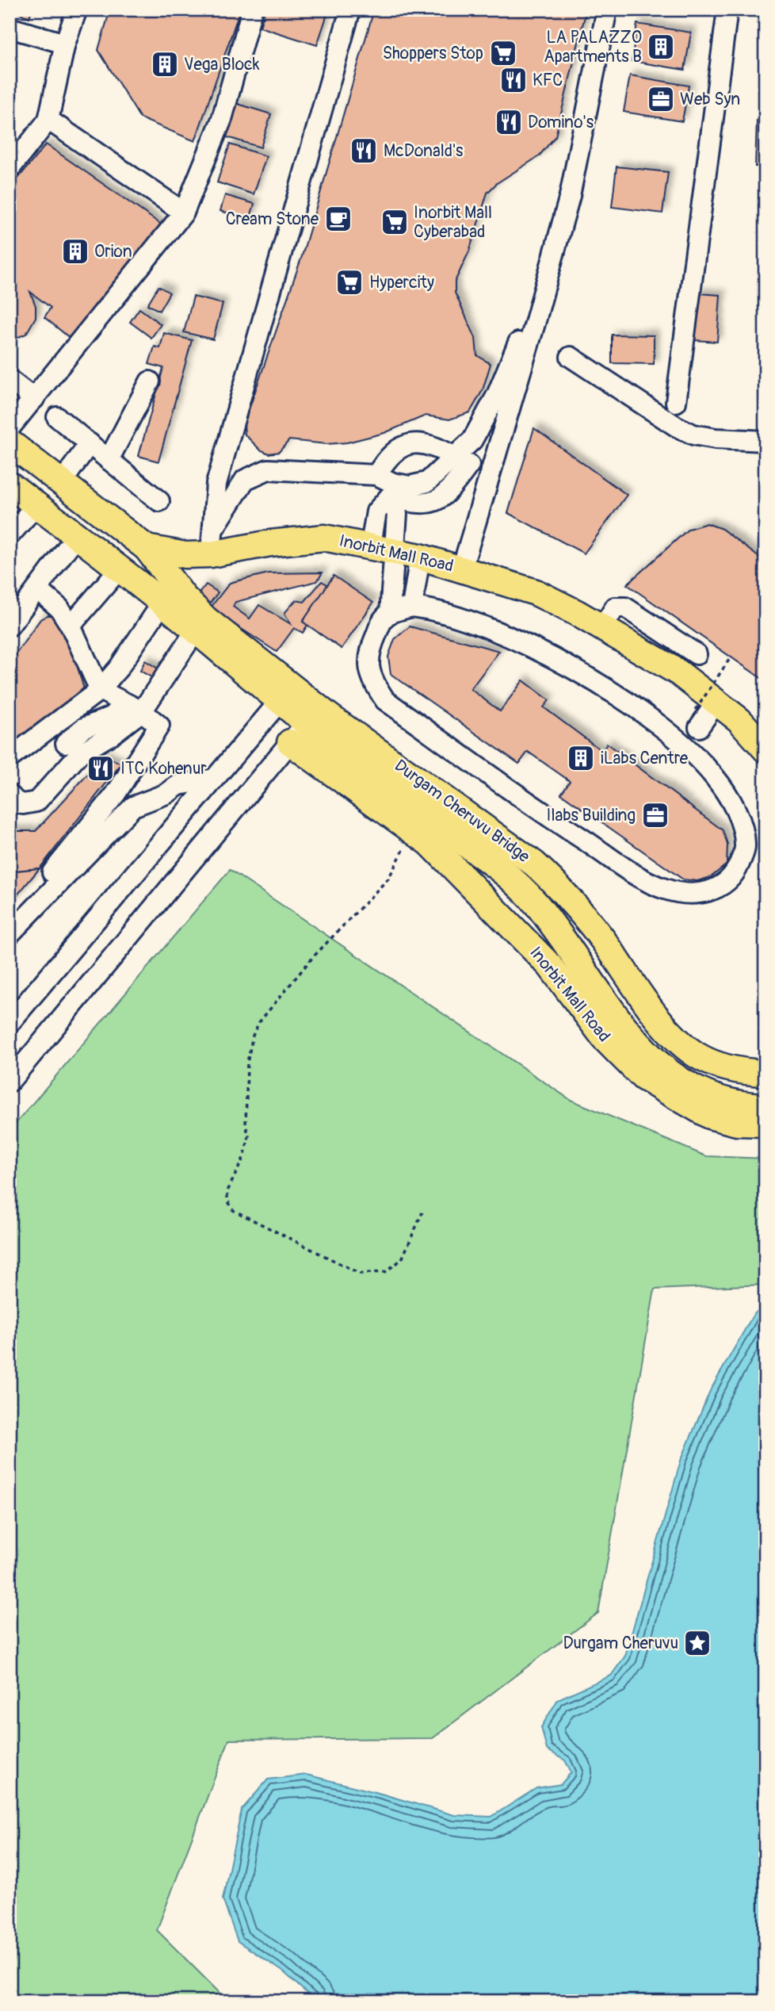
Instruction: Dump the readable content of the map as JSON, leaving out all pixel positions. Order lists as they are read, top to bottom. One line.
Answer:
{"streets":{"main road":["Inorbit Mall Road","Durgam Cheruvu Bridge"]},"crossings":[["Inorbit Mall Road","Durgam Cheruvu Bridge"]],"places":{"building":["LA PALAZZO Apartments B","Vega Block","Orion","iLabs Centre"],"supermarket":["Shoppers Stop","Inorbit Mall Cyberabad","Hypercity"],"restaurant":["KFC","Domino's","McDonald's","ITC Kohenur"],"office":["Web Syn","Ilabs Building"],"cafe":["Cream Stone"],"place":["Durgam Cheruvu"]}}
